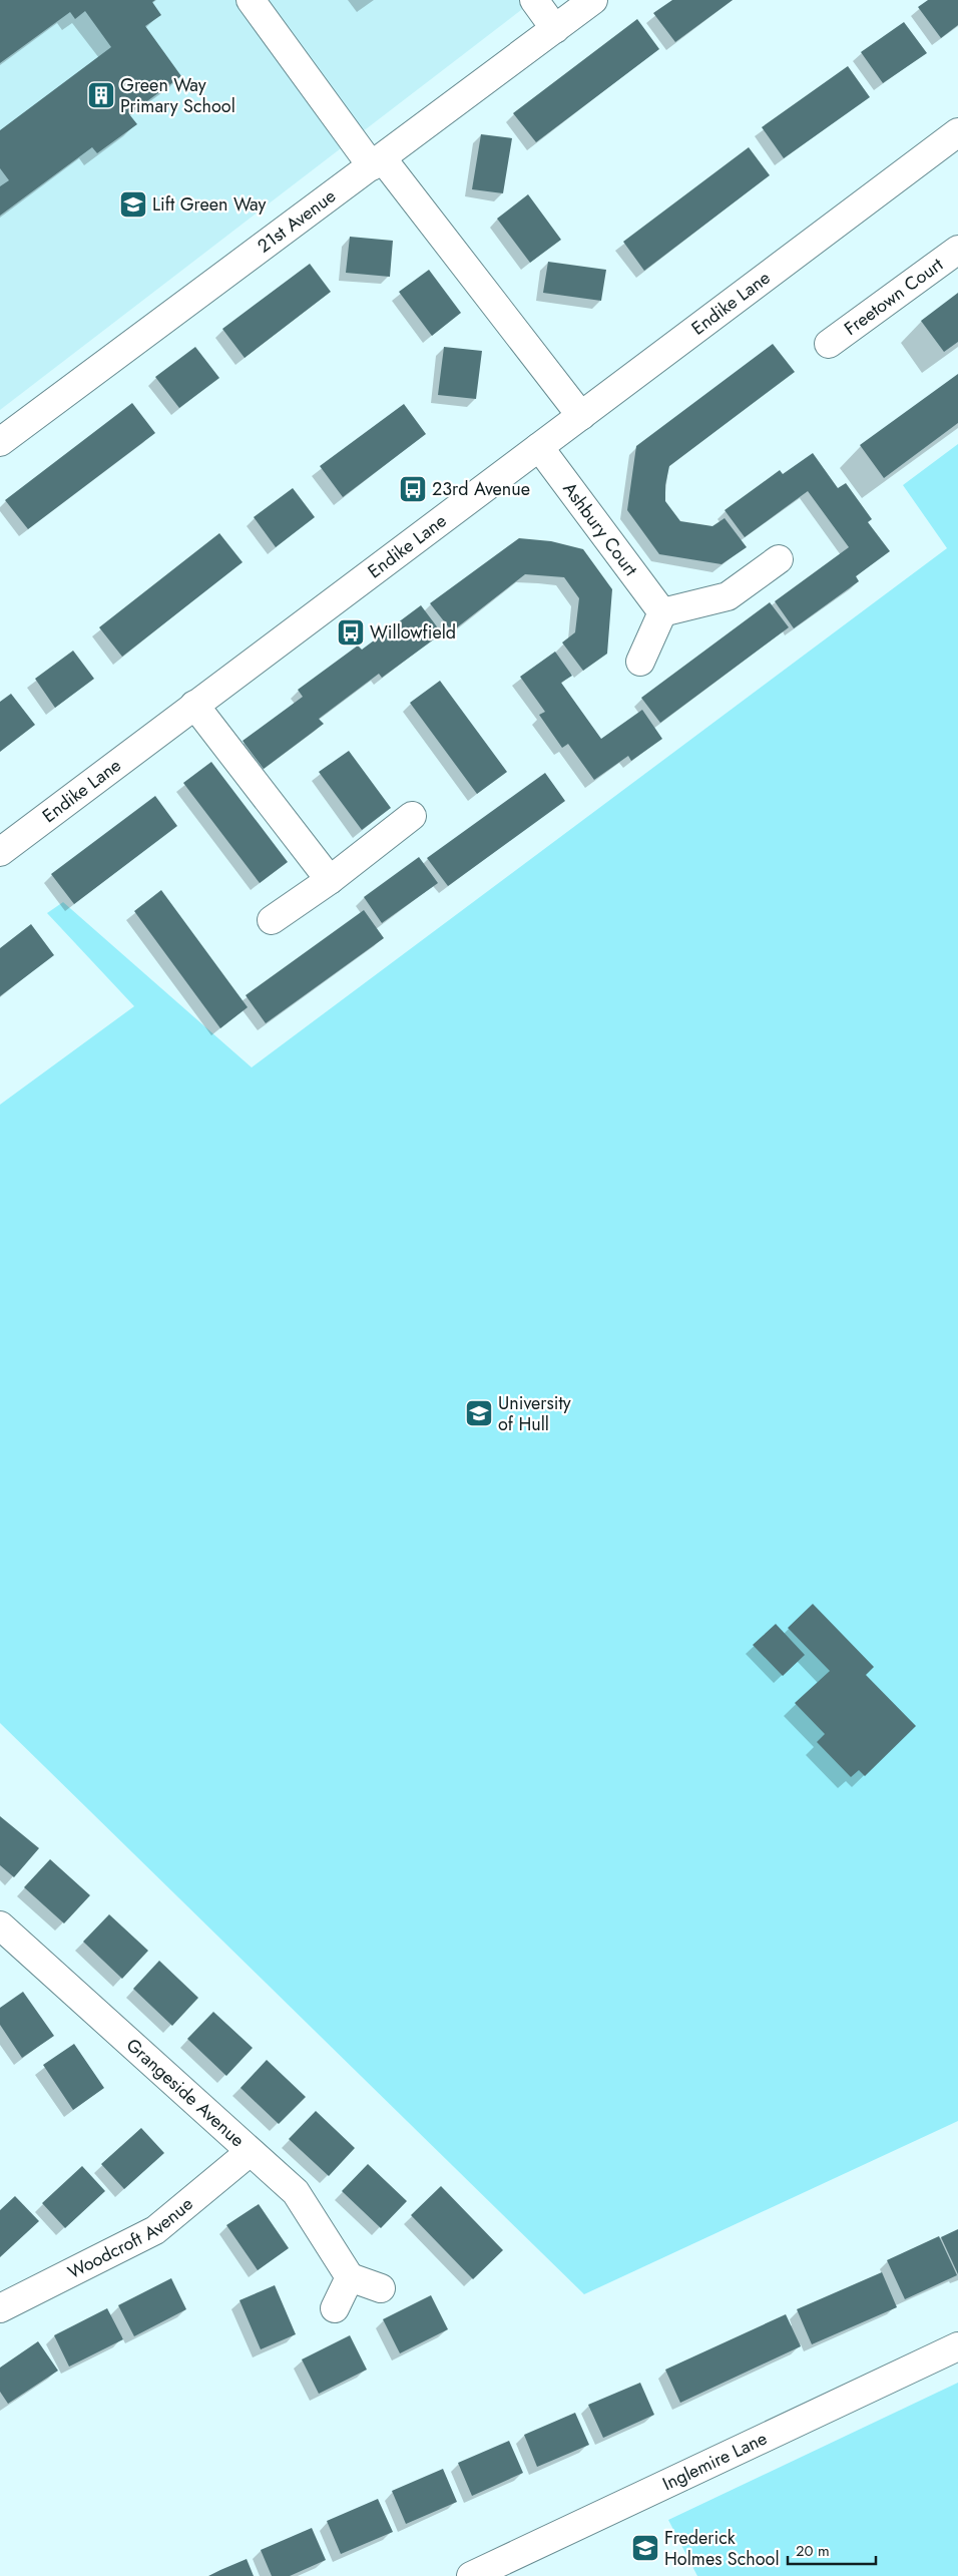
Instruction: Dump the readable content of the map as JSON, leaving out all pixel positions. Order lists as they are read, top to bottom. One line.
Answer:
{"streets":{"street":["21st Avenue","Freetown Court","Endike Lane","Ashbury Court","Grangeside Avenue","Woodcroft Avenue","Inglemire Lane"]},"crossings":[["Endike Lane","Ashbury Court"],["Grangeside Avenue","Woodcroft Avenue"]],"places":{"building":["Green Way Primary School"],"school or university":["Lift Green Way","University of Hull","Frederick Holmes School"],"bus stop":["23rd Avenue","Willowfield"]},"scale_bar":"20 m"}
